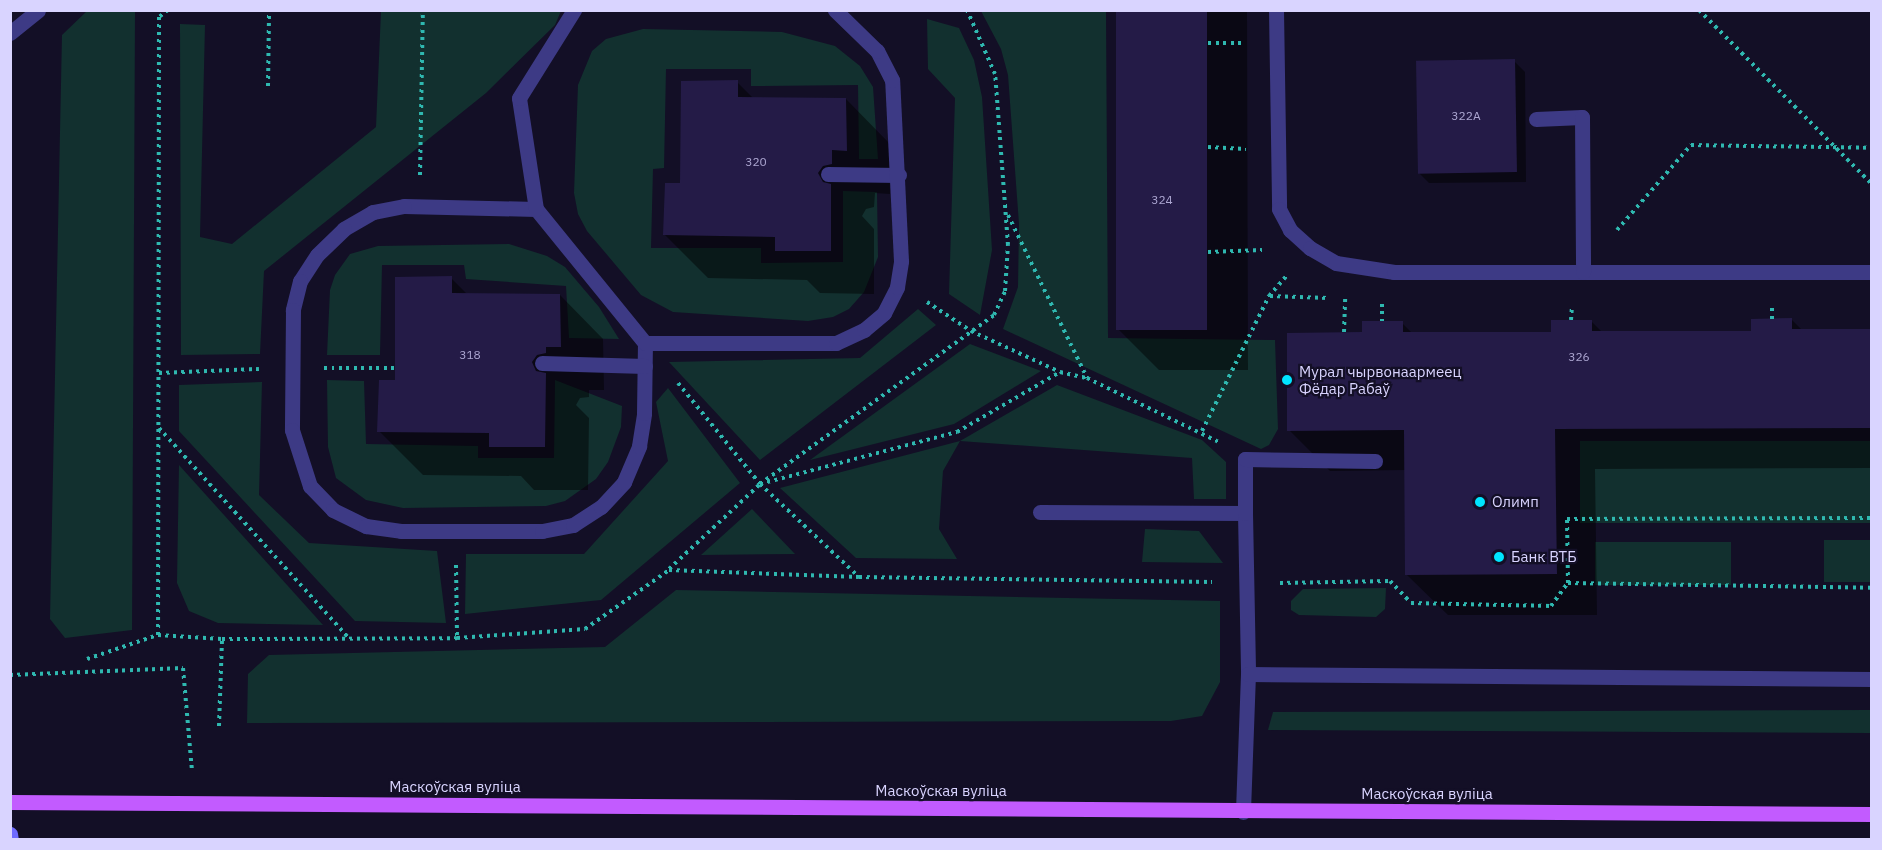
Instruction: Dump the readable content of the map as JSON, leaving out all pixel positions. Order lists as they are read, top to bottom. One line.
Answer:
{"streets":{"main road":["Маскоўская вуліца"]},"places":["Мурал чырвонаармеец Фёдар Рабаў","Олимп","Банк ВТБ"],"house_numbers":["322А","320","324","318","326"]}
